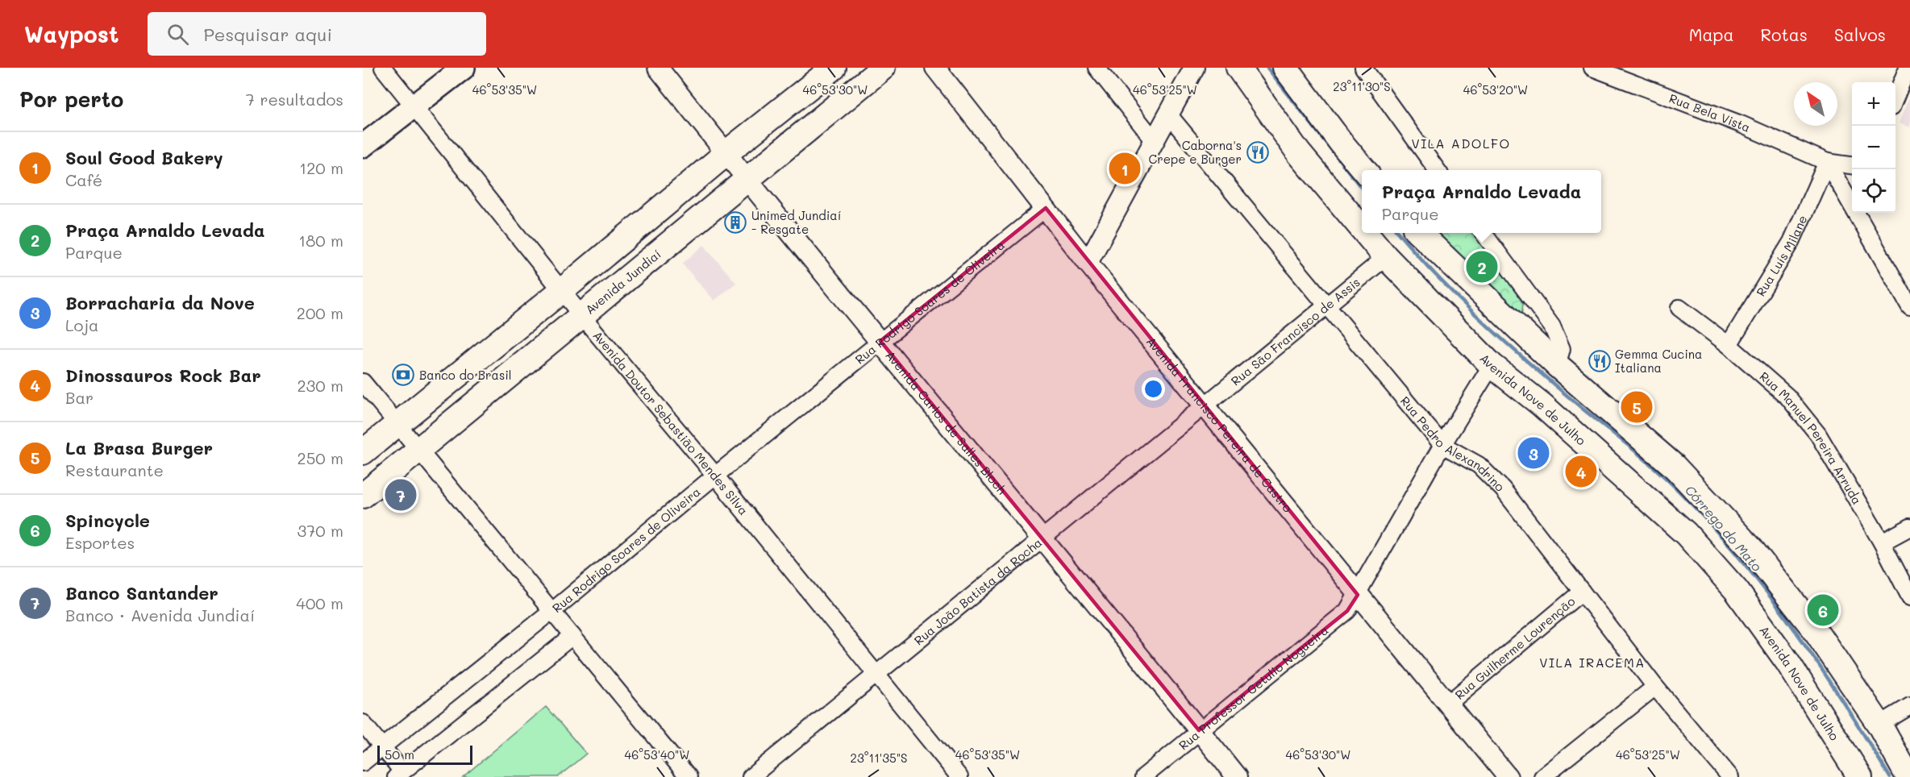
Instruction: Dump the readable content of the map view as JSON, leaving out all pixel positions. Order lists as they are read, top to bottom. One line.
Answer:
{"streets":{"main road":["Avenida Jundiaí","Avenida Nove de Julho"],"street":["Rua Bela Vista","Rua Luís Milane","Rua Rodrigo Soares de Oliveira","Rua São Francisco de Assis","Avenida Carlos de Salles Bloch","Avenida Doutor Sebastião Mendes Silva","Avenida Francisco Pereira de Castro","Rua Manuel Pereira Arruda","Rua Pedro Alexandrino","Rua João Batista da Rocha","Rua Guilherme Lourenção","Rua Professor Getulio Nogueira"]},"crossings":[["Rua Bela Vista","Rua Luís Milane"],["Rua Luís Milane","Rua Manuel Pereira Arruda"],["Avenida Jundiaí","Avenida Carlos de Salles Bloch"],["Avenida Jundiaí","Avenida Doutor Sebastião Mendes Silva"],["Rua Rodrigo Soares de Oliveira","Avenida Carlos de Salles Bloch"],["Rua Rodrigo Soares de Oliveira","Avenida Doutor Sebastião Mendes Silva"],["Rua Rodrigo Soares de Oliveira","Avenida Francisco Pereira de Castro"],["Rua São Francisco de Assis","Avenida Nove de Julho"],["Rua São Francisco de Assis","Avenida Francisco Pereira de Castro"],["Rua São Francisco de Assis","Rua Pedro Alexandrino"],["Rua São Francisco de Assis","Rua João Batista da Rocha"],["Avenida Nove de Julho","Rua Professor Getulio Nogueira"],["Avenida Carlos de Salles Bloch","Rua João Batista da Rocha"],["Avenida Carlos de Salles Bloch","Rua Professor Getulio Nogueira"],["Avenida Doutor Sebastião Mendes Silva","Rua João Batista da Rocha"],["Avenida Francisco Pereira de Castro","Rua João Batista da Rocha"],["Avenida Francisco Pereira de Castro","Rua Guilherme Lourenção"],["Avenida Francisco Pereira de Castro","Rua Professor Getulio Nogueira"],["Rua Pedro Alexandrino","Rua Guilherme Lourenção"],["Rua Pedro Alexandrino","Rua Professor Getulio Nogueira"]],"districts":["VILA ADOLFO","VILA IRACEMA"],"water":["Córrego do Mato"],"places":{"restaurant":["Caborna's Crepe e Burger","Gemma Cucina Italiana"],"building":["Unimed Jundiaí - Resgate"],"bank":["Banco do Brasil"]},"scale_bar":"50 m","north":"top left","page":{"header":"Waypost","search":"Pesquisar aqui","nav":["Mapa","Rotas","Salvos"],"heading":["Por perto","7 resultados"],"map_buttons":["+","−"],"list":[{"mark":"1","name":"Soul Good Bakery","note":"Café","value":"120 m"},{"mark":"2","name":"Praça Arnaldo Levada","note":"Parque","value":"180 m"},{"mark":"3","name":"Borracharia da Nove","note":"Loja","value":"200 m"},{"mark":"4","name":"Dinossauros Rock Bar","note":"Bar","value":"230 m"},{"mark":"5","name":"La Brasa Burger","note":"Restaurante","value":"250 m"},{"mark":"6","name":"Spincycle","note":"Esportes","value":"370 m"},{"mark":"7","name":"Banco Santander","note":"Banco · Avenida Jundiaí","value":"400 m"}],"pins":["1","2","5","3","4","7","6"],"popup":["Praça Arnaldo Levada","Parque"],"scale":"50 m"},"coordinates":["23°11'30\"S","46°53'35\"W","46°53'30\"W","46°53'25\"W","46°53'20\"W","46°53'40\"W","23°11'35\"S"]}
